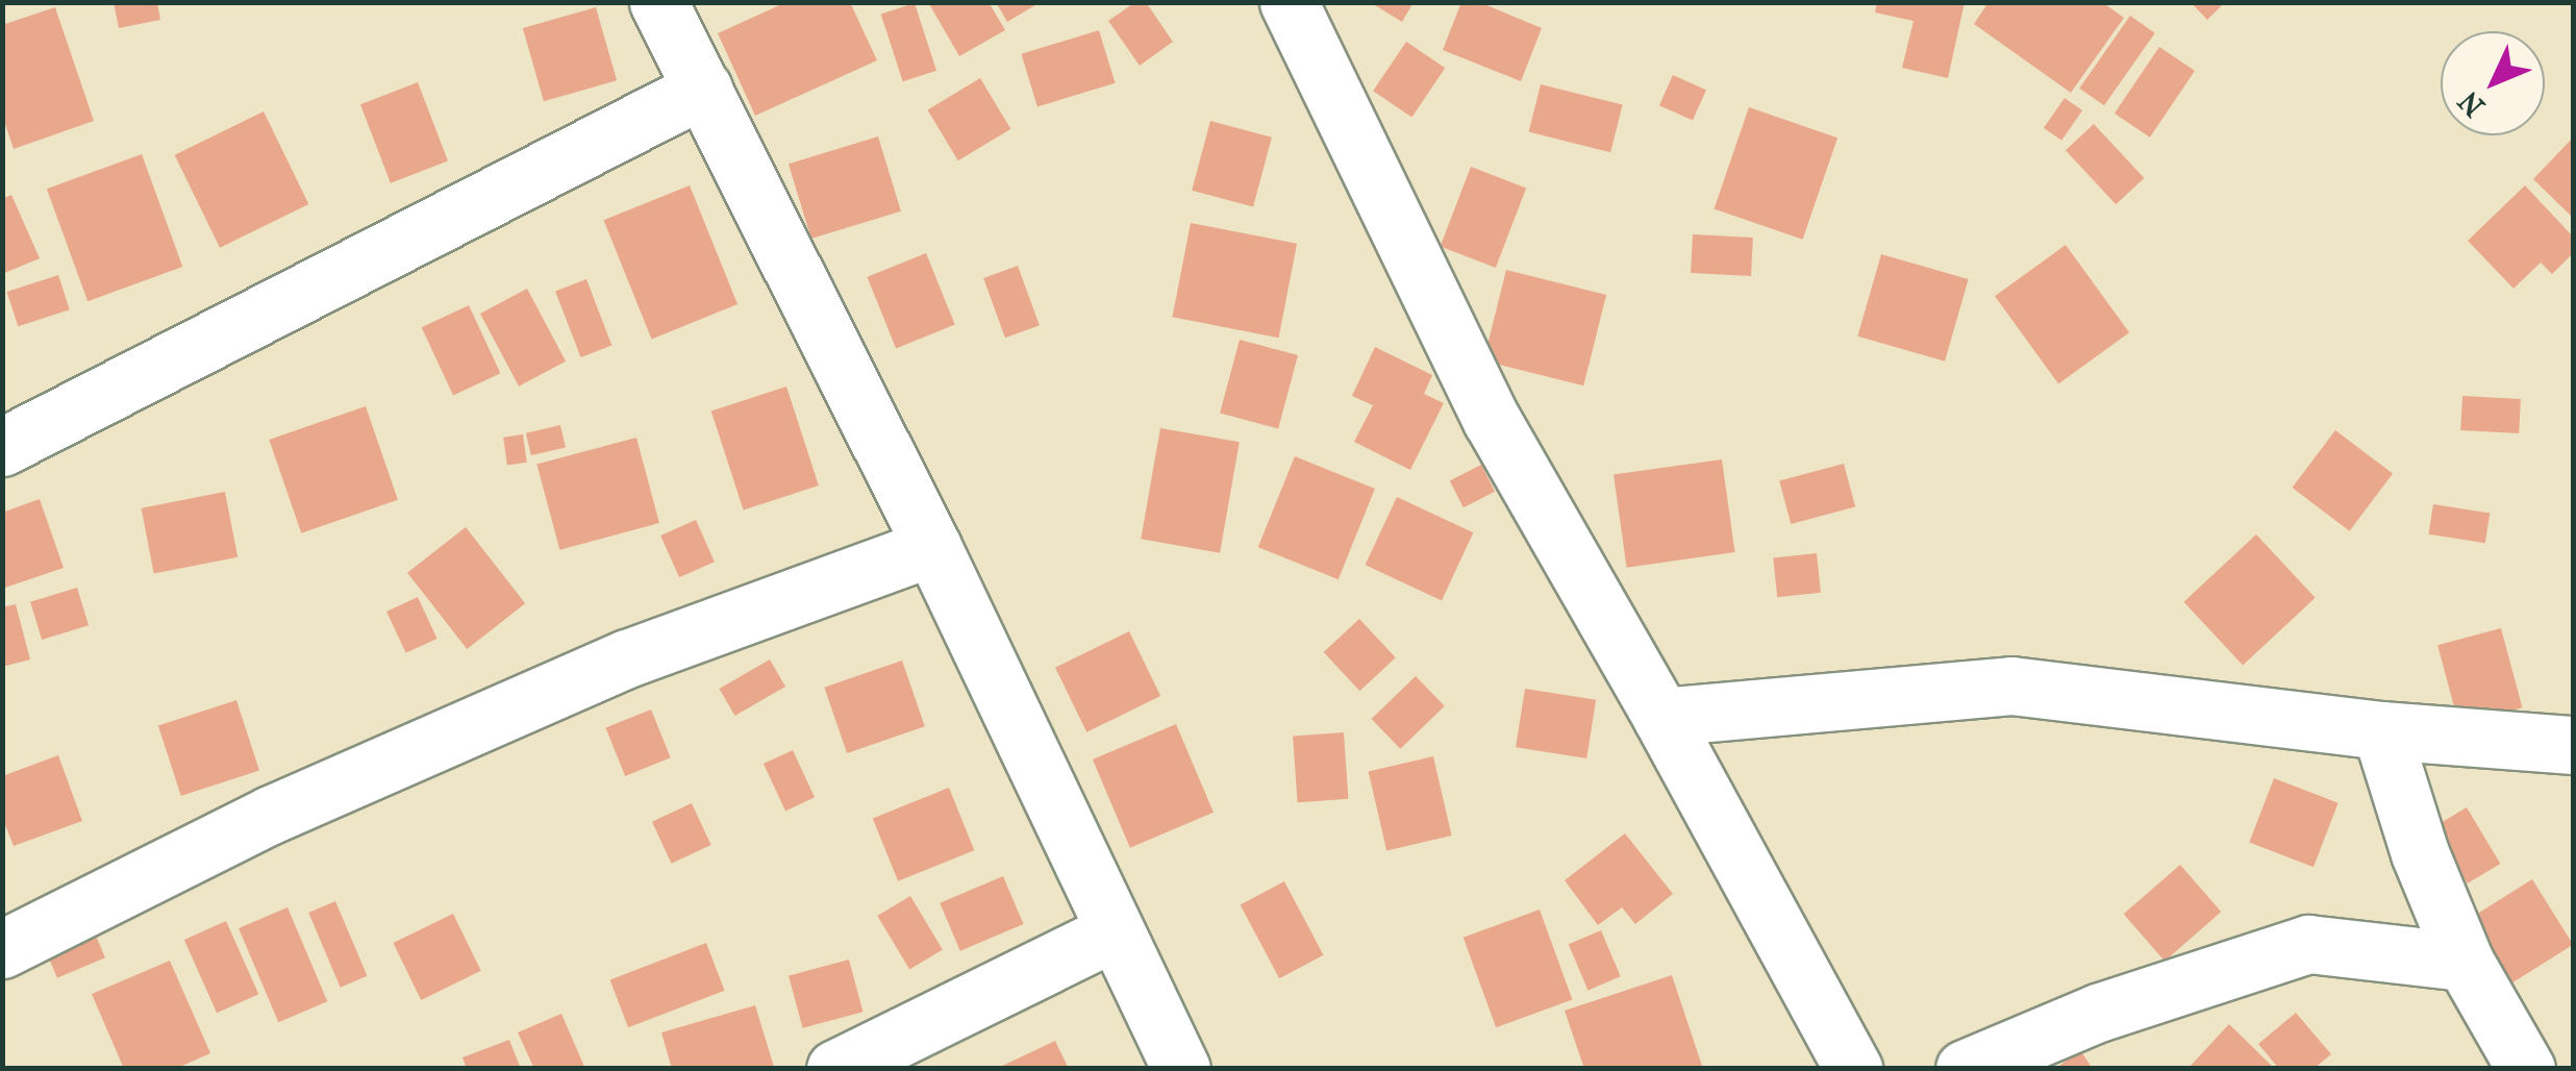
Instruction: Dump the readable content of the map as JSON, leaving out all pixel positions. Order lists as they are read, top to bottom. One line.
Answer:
{"north":"bottom left"}
